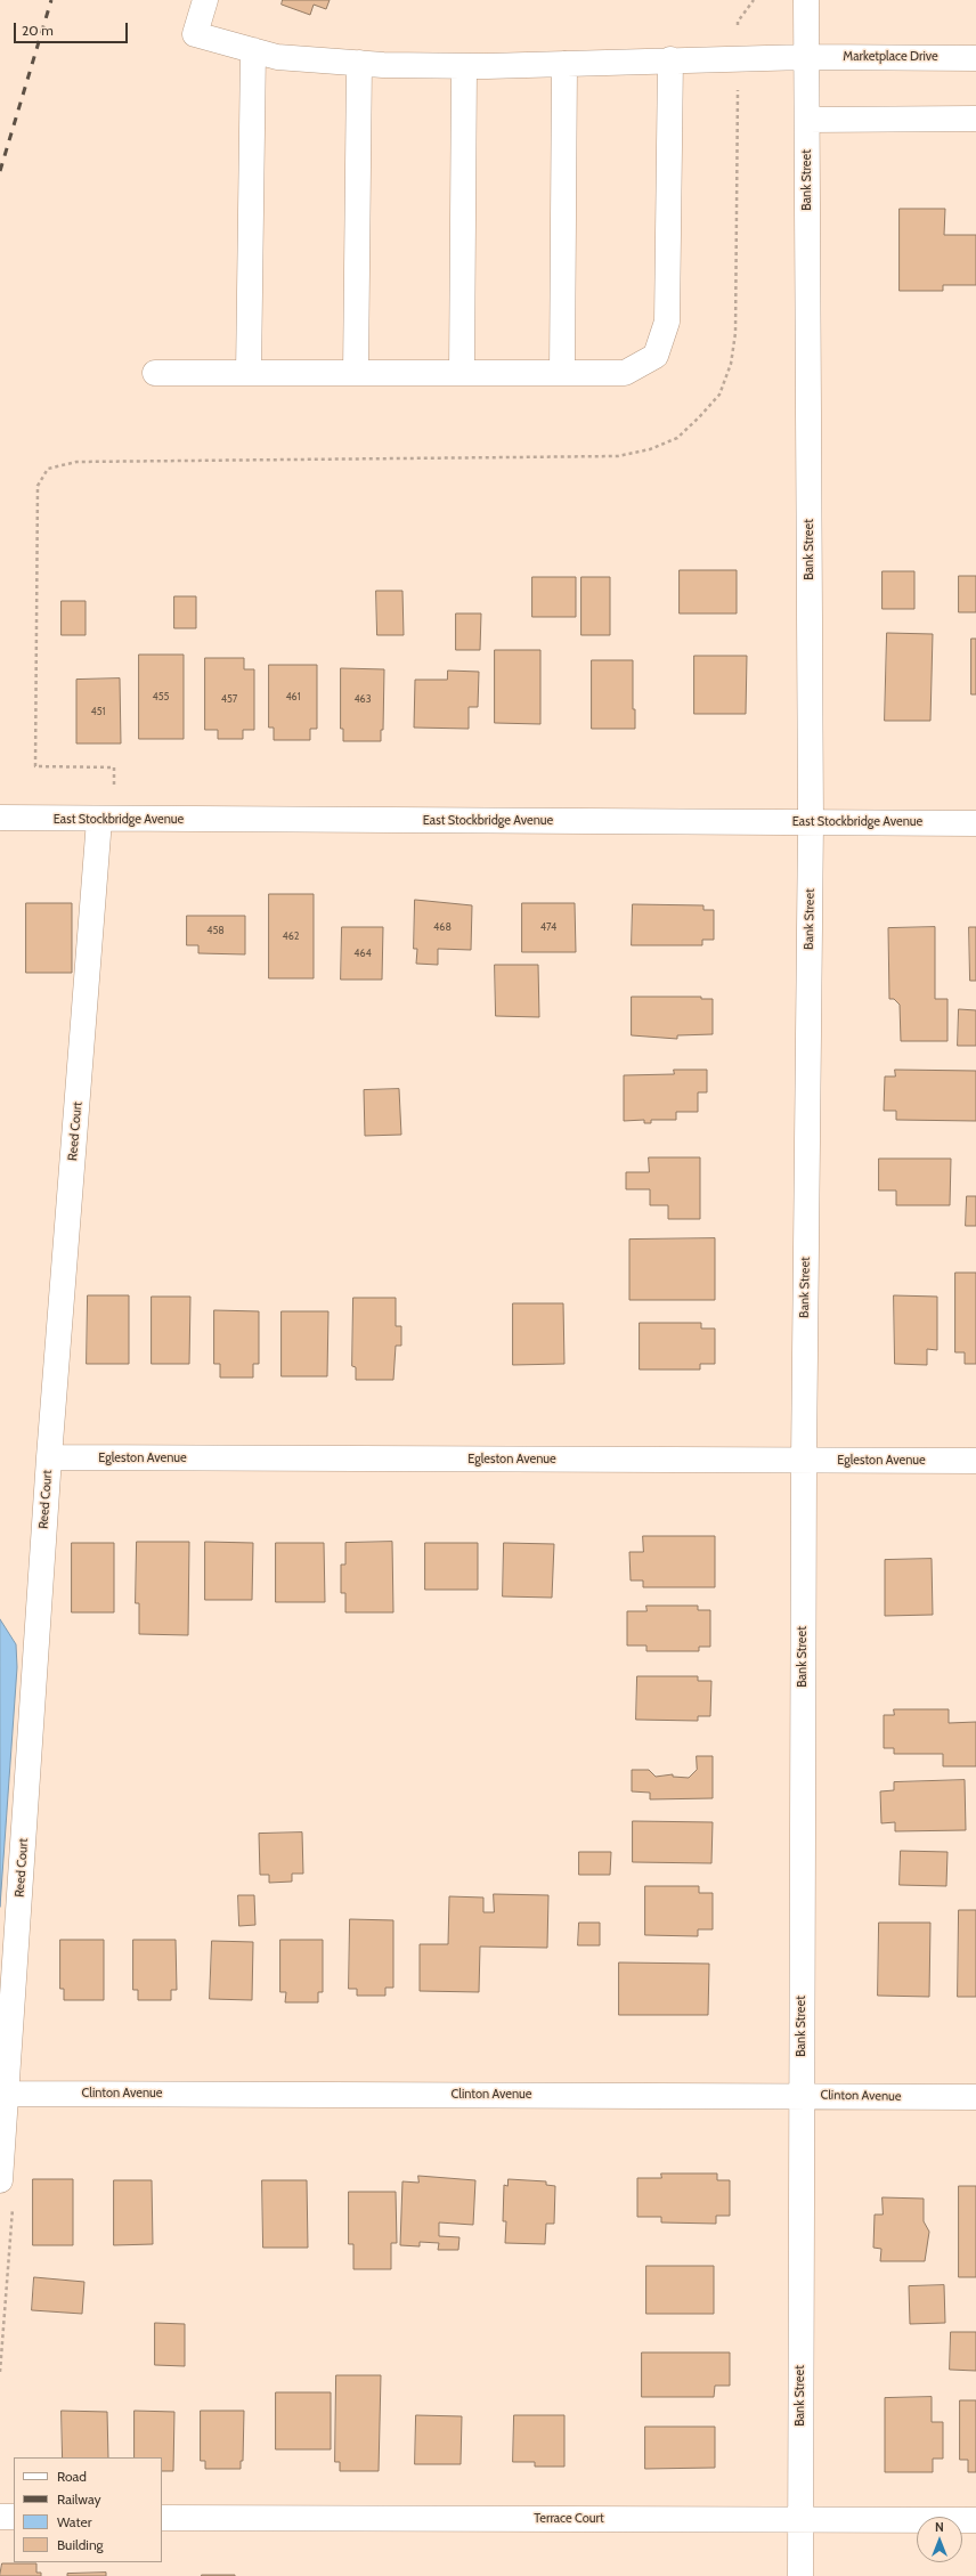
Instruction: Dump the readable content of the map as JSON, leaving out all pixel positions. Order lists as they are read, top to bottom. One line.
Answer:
{"streets":{"street":["Marketplace Drive","Bank Street","East Stockbridge Avenue","Reed Court","Egleston Avenue","Clinton Avenue","Terrace Court"]},"crossings":[["Marketplace Drive","Bank Street"],["Bank Street","East Stockbridge Avenue"],["Bank Street","Egleston Avenue"],["Bank Street","Clinton Avenue"],["Bank Street","Terrace Court"],["East Stockbridge Avenue","Reed Court"],["Reed Court","Egleston Avenue"],["Reed Court","Clinton Avenue"]],"house_numbers":["455","461","457","463","451","468","474","458","462","464"],"legend":["Road","Railway","Water","Building"],"scale_bar":"20 m","north":"top"}
